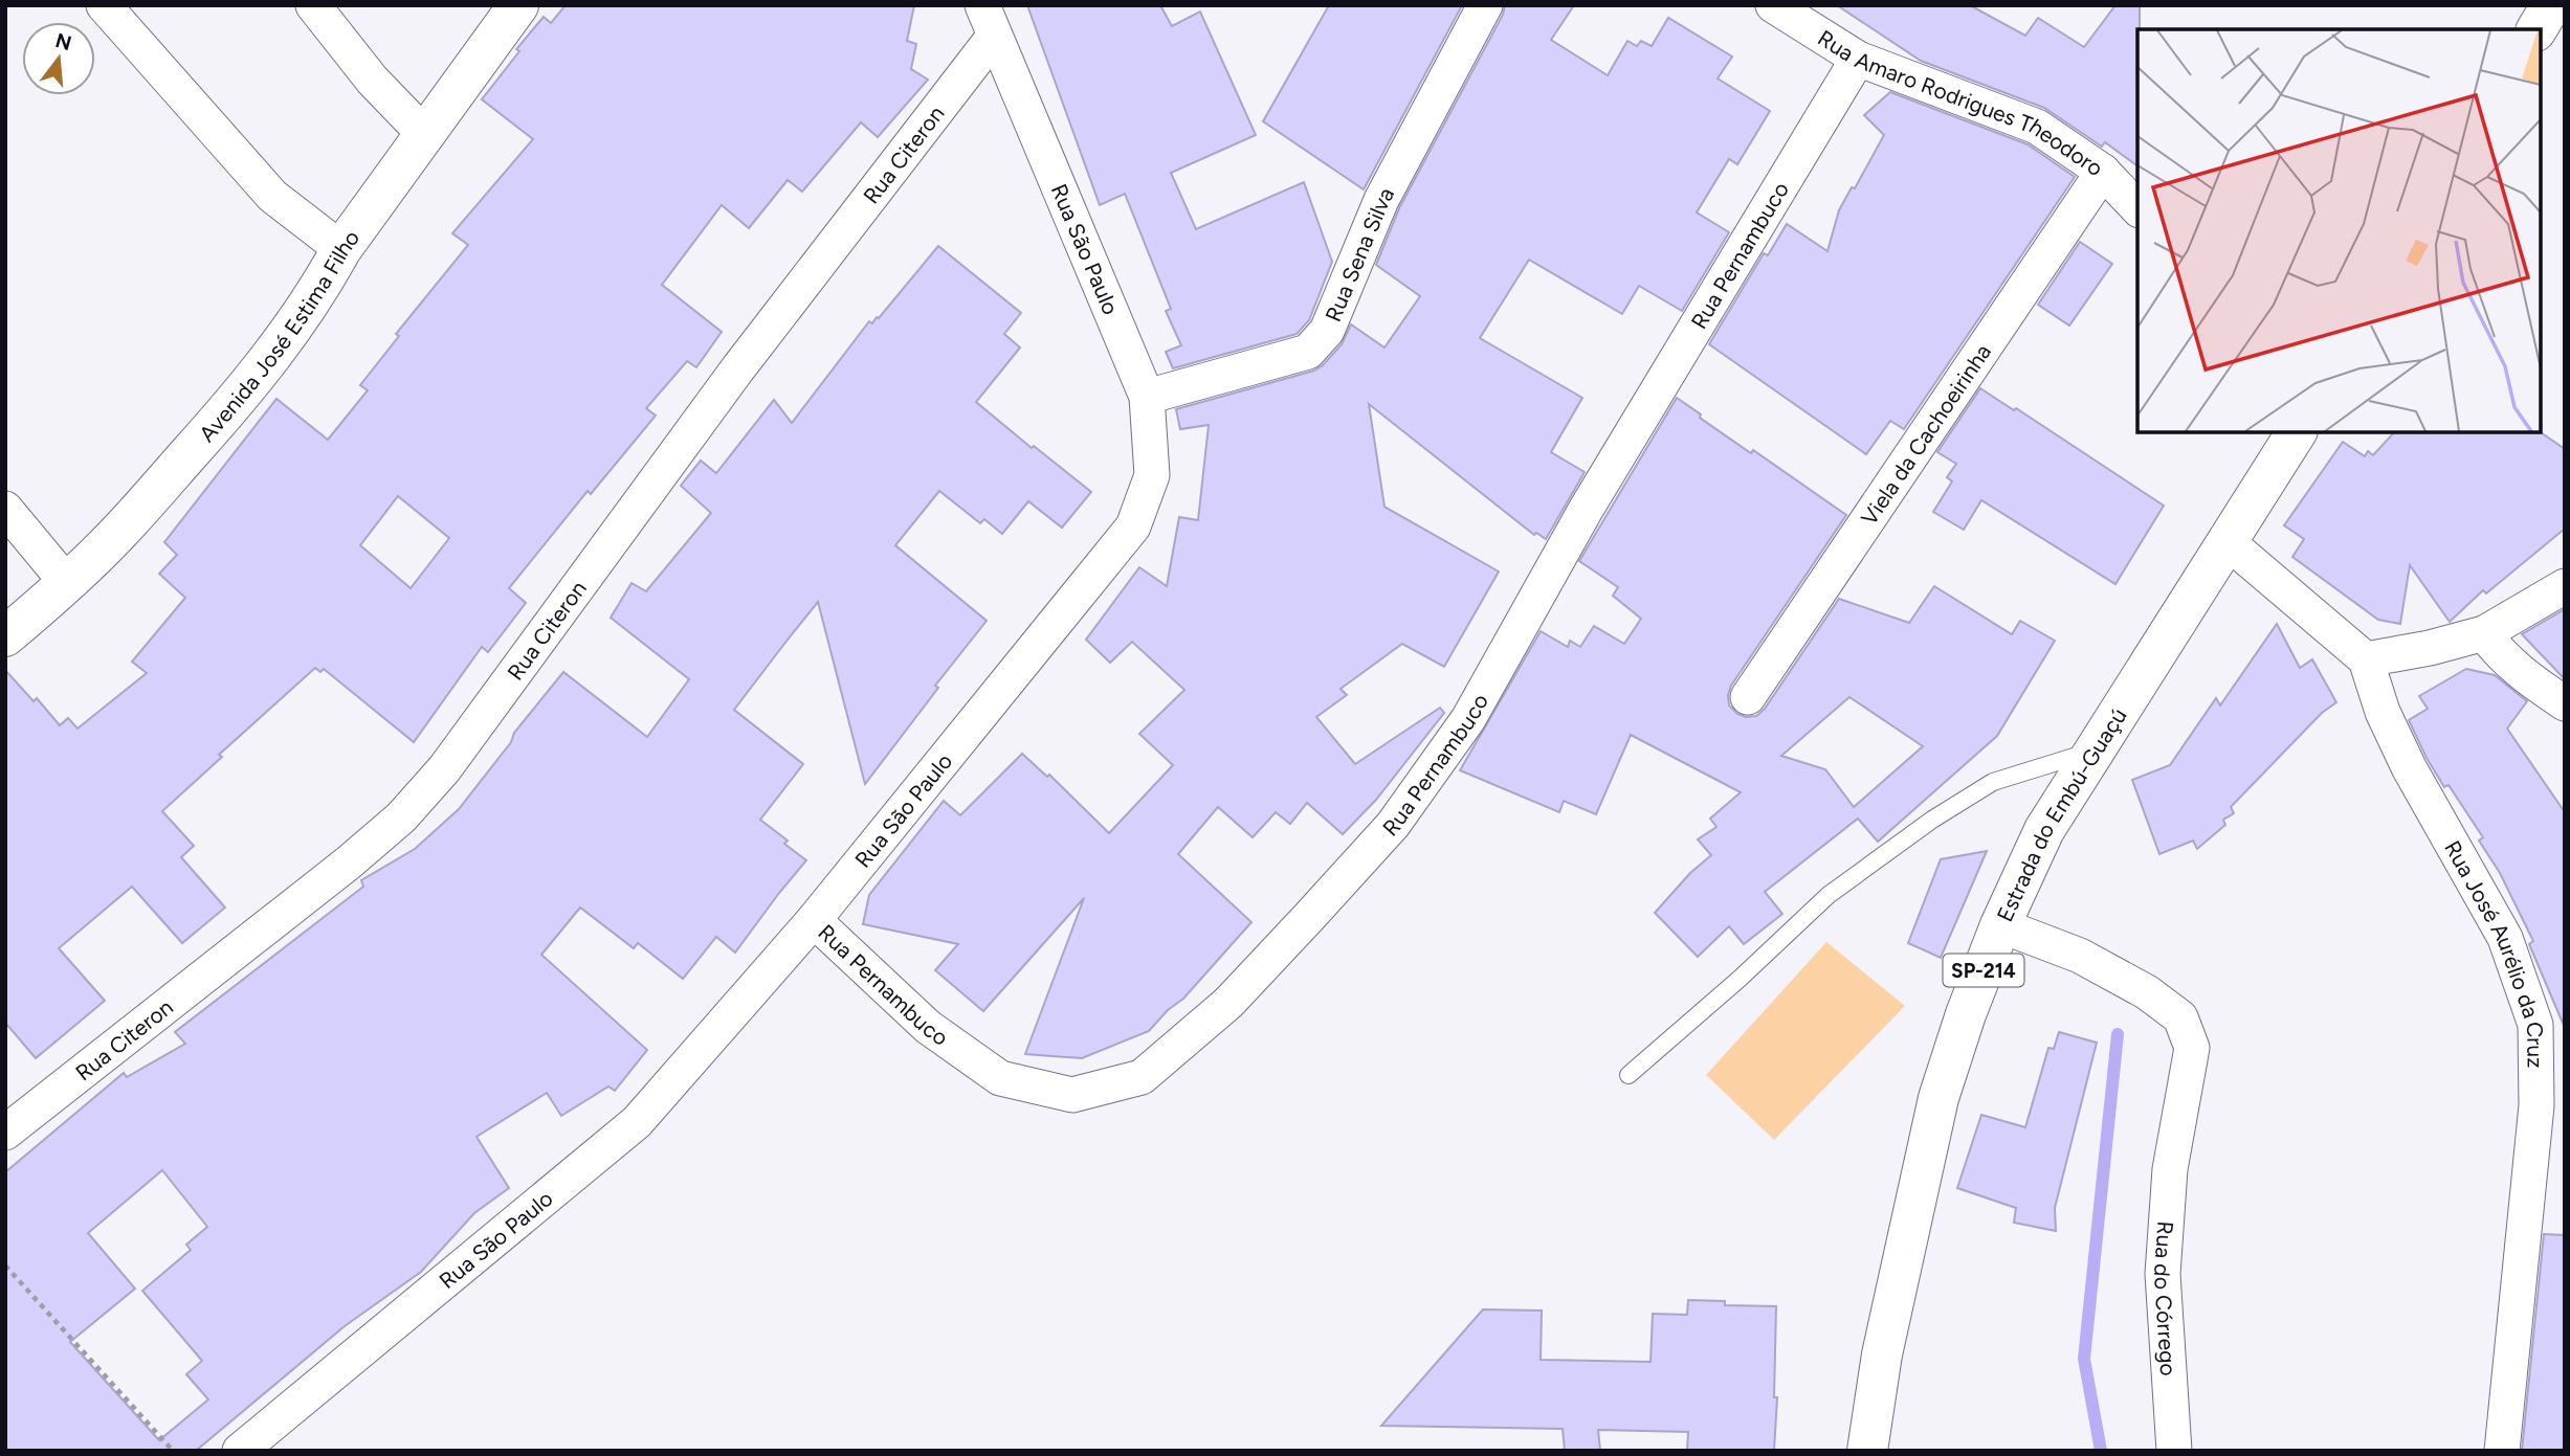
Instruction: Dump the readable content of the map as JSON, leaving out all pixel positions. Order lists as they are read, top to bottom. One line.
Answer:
{"streets":{"main road":["Avenida José Estima Filho","Estrada do Embú-Guaçú","SP-214"],"street":["Rua Amaro Rodrigues Theodoro","Rua Citeron","Rua São Paulo","Rua Sena Silva","Rua Pernambuco","Viela da Cachoeirinha","Rua José Aurélio da Cruz","Rua do Córrego"]},"crossings":[["Rua Amaro Rodrigues Theodoro","Rua Pernambuco"],["Rua Amaro Rodrigues Theodoro","Viela da Cachoeirinha"],["Rua Citeron","Rua São Paulo"],["Rua São Paulo","Rua Sena Silva"],["Rua São Paulo","Rua Pernambuco"],["Estrada do Embú-Guaçú","Rua do Córrego"]],"north":"top"}
